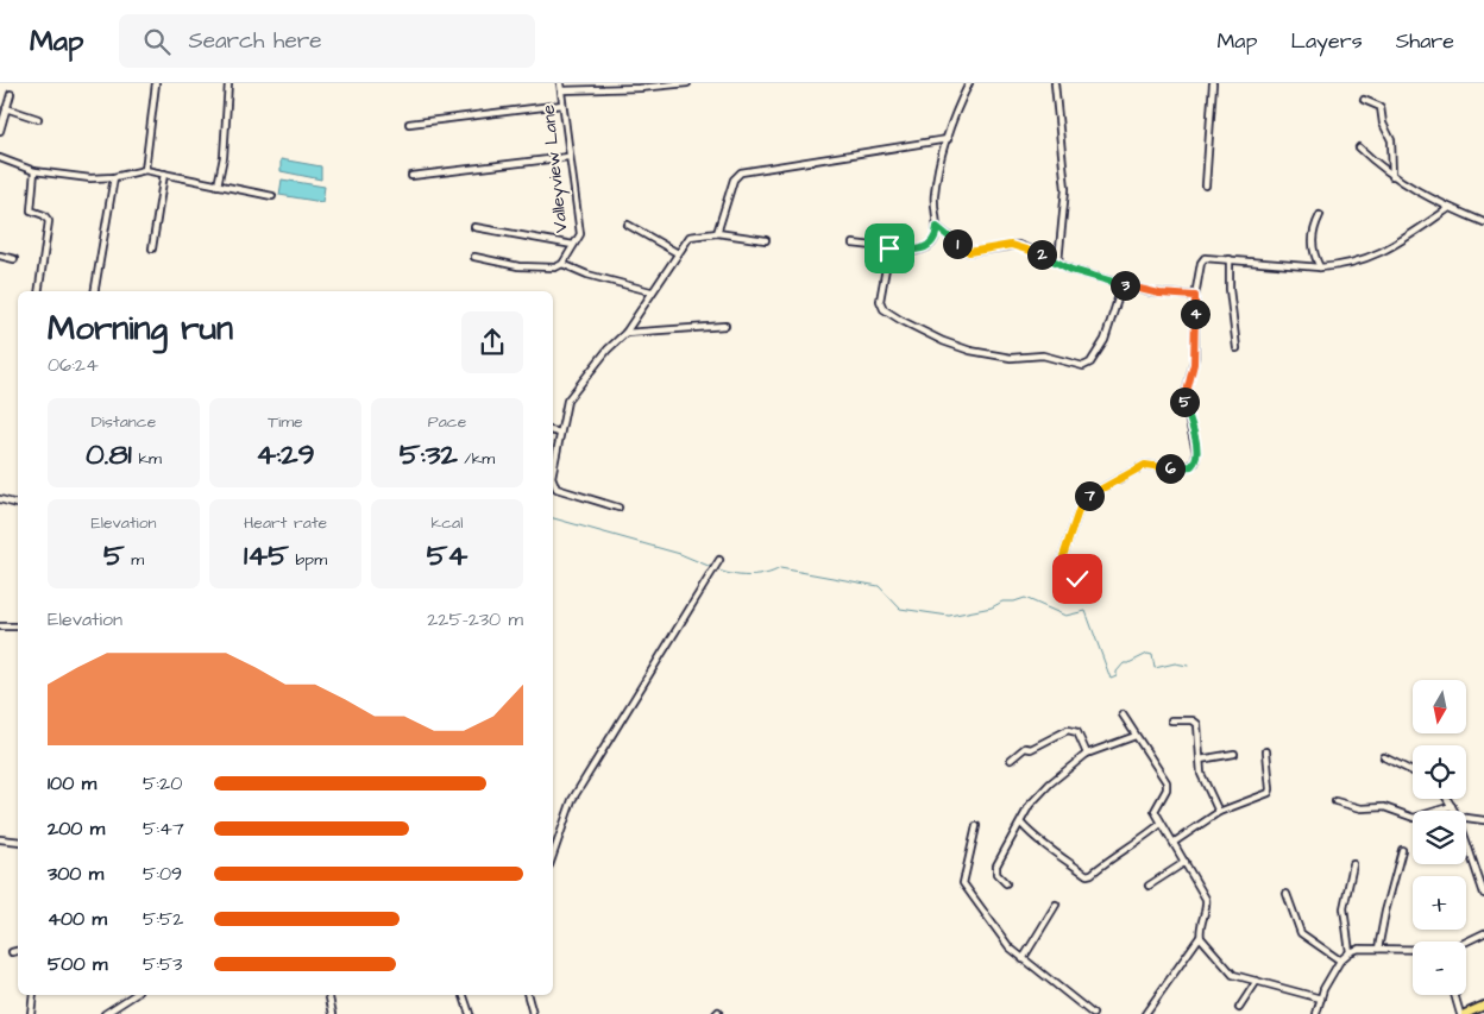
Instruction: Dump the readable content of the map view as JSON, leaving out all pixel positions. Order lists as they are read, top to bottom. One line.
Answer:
{"streets":{"street":["Valleyview Lane"]},"north":"bottom","page":{"header":"Map","search":"Search here","nav":["Map","Layers","Share"],"pins":["1","2","3","4","5","6","7"],"heading":["Morning run","06:24"],"stats":[["Distance","0.81 km"],["Time","4:29"],["Pace","5:32 /km"],["Elevation","5 m"],["Heart rate","145 bpm"],["kcal","54"]],"chart":["Elevation","225–230 m"],"map_buttons":["+","−"],"list":[{"name":"100 m","note":"5:20"},{"name":"200 m","note":"5:47"},{"name":"300 m","note":"5:09"},{"name":"400 m","note":"5:52"},{"name":"500 m","note":"5:53"}]}}
